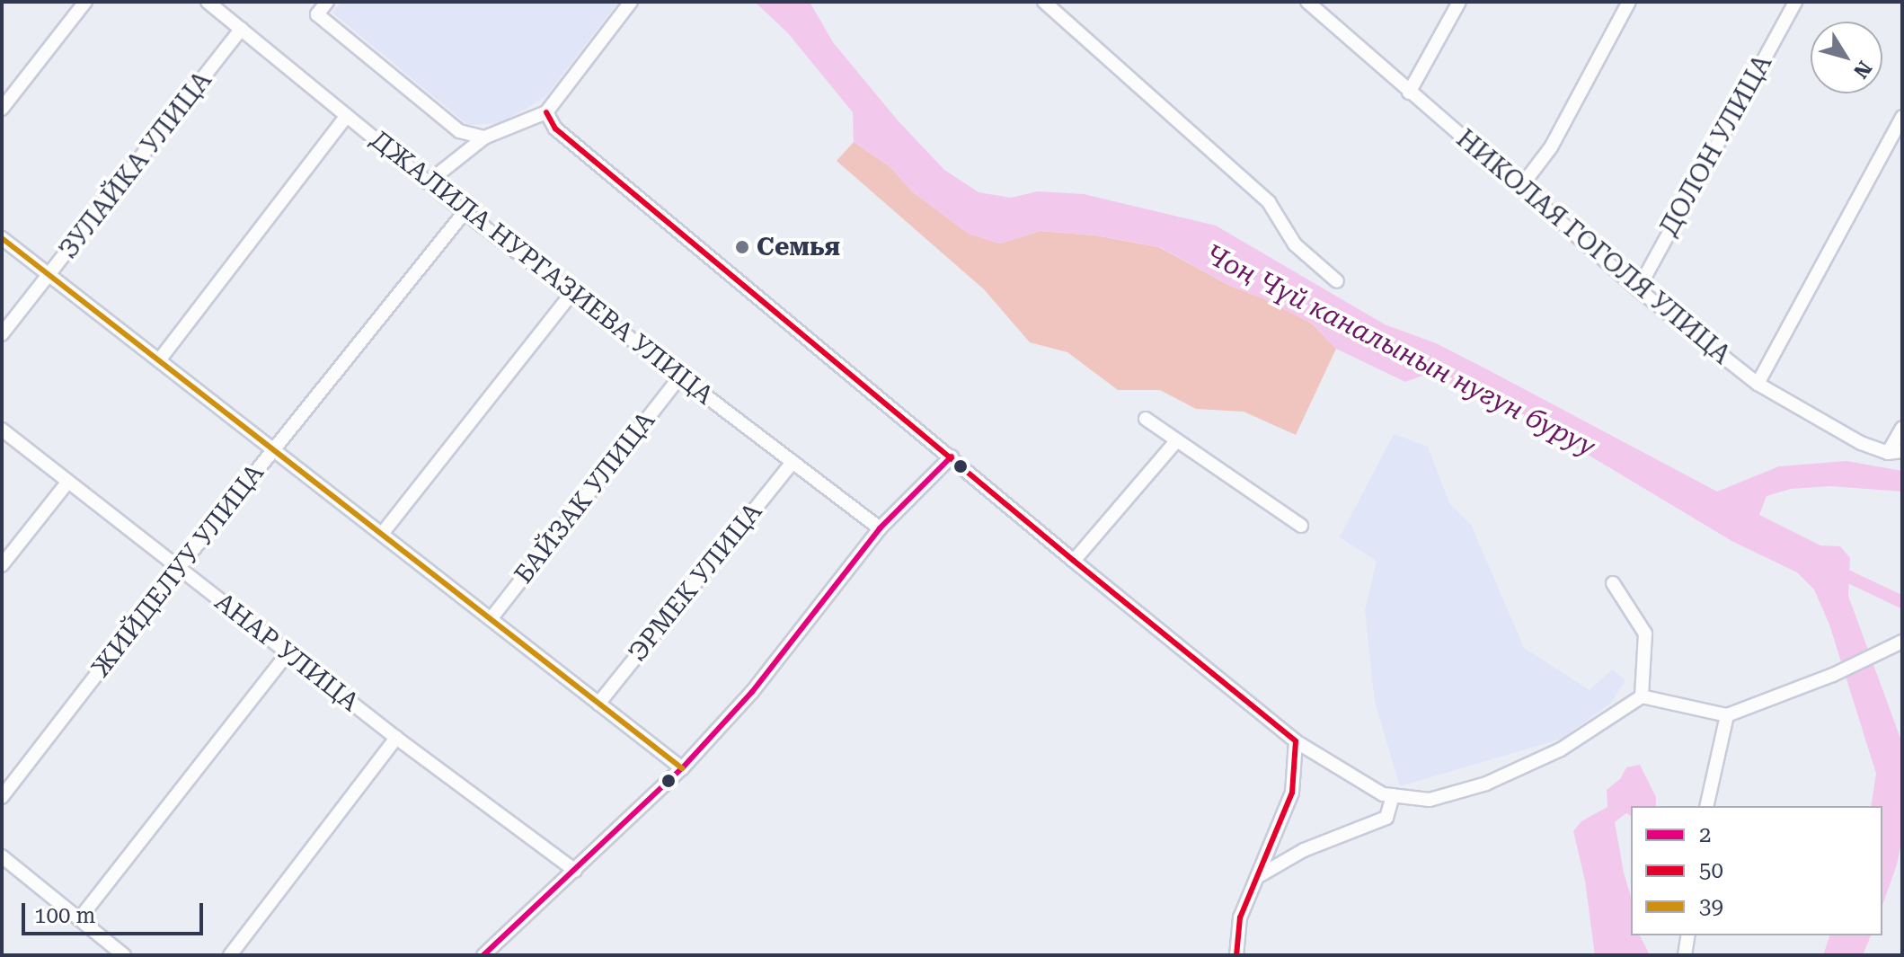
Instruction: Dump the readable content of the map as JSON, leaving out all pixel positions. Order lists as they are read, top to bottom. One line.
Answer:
{"streets":{"street":["ДОЛОН УЛИЦА","ЗУЛАЙКА УЛИЦА","НИКОЛАЯ ГОГОЛЯ УЛИЦА","ДЖАЛИЛА НУРГАЗИЕВА УЛИЦА","БАЙЗАК УЛИЦА","ЖИЙДЕЛУУ УЛИЦА","ЭРМЕК УЛИЦА","АНАР УЛИЦА"]},"crossings":[["ДОЛОН УЛИЦА","НИКОЛАЯ ГОГОЛЯ УЛИЦА"],["ЗУЛАЙКА УЛИЦА","ДЖАЛИЛА НУРГАЗИЕВА УЛИЦА"],["ДЖАЛИЛА НУРГАЗИЕВА УЛИЦА","БАЙЗАК УЛИЦА"],["ДЖАЛИЛА НУРГАЗИЕВА УЛИЦА","ЖИЙДЕЛУУ УЛИЦА"],["ДЖАЛИЛА НУРГАЗИЕВА УЛИЦА","ЭРМЕК УЛИЦА"],["ЖИЙДЕЛУУ УЛИЦА","АНАР УЛИЦА"]],"water":["Чоң Чүй каналынын нугун буруу"],"places":["Семья"],"lines":["transit line 50","transit line 39","transit line 2"],"legend":["2","50","39"],"scale_bar":"100 m","north":"bottom right"}
